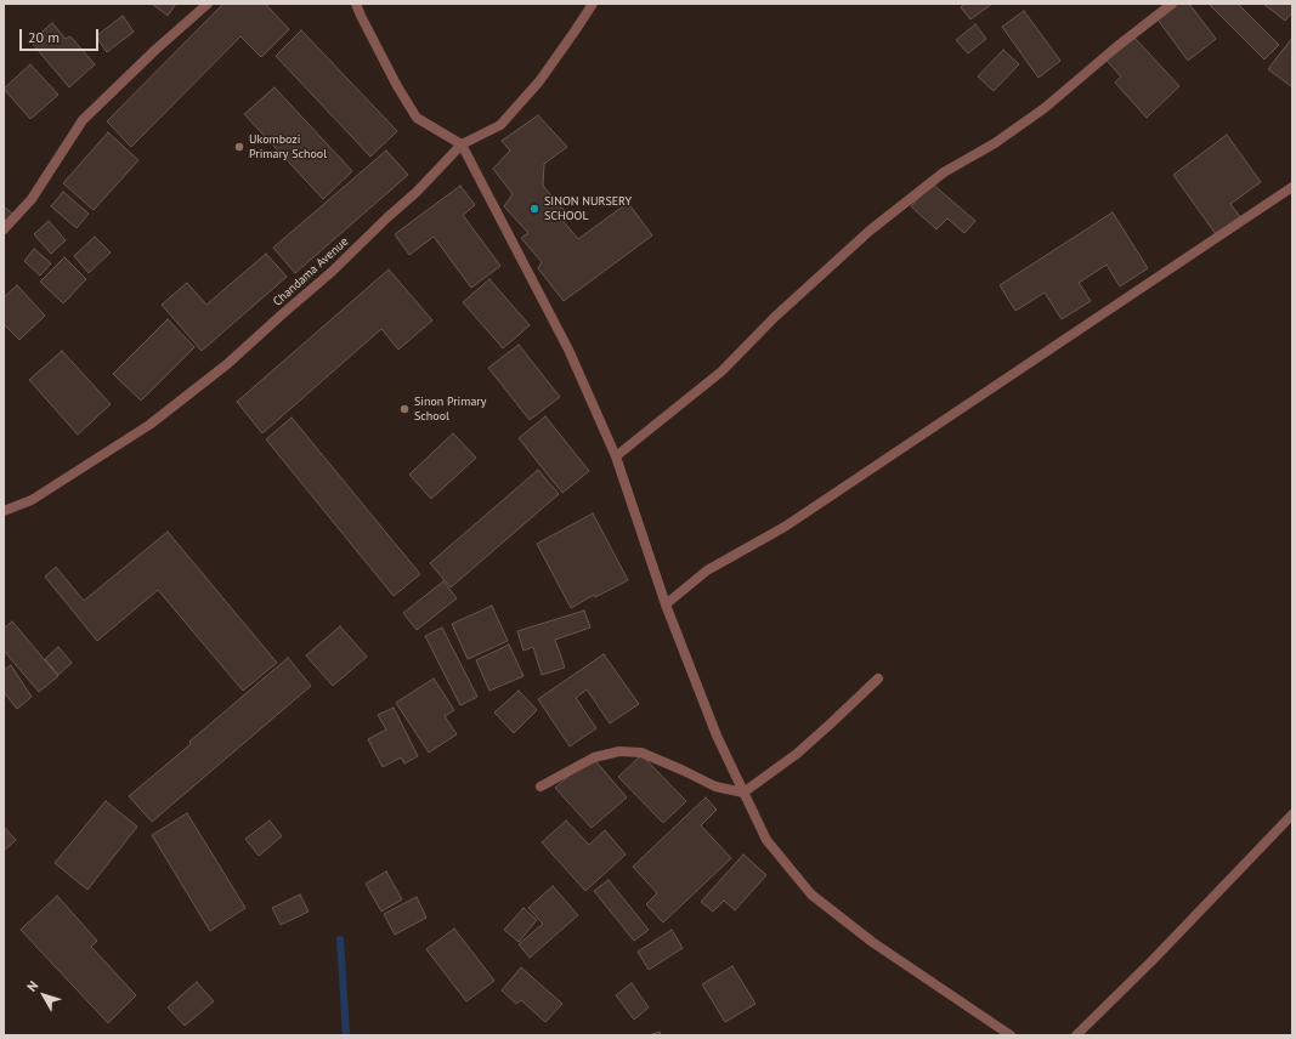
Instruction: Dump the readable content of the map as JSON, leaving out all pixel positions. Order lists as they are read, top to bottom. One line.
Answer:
{"streets":{"street":["Chandama Avenue"]},"places":["Ukombozi Primary School","SINON NURSERY SCHOOL","Sinon Primary School"],"scale_bar":"20 m","north":"top left"}
